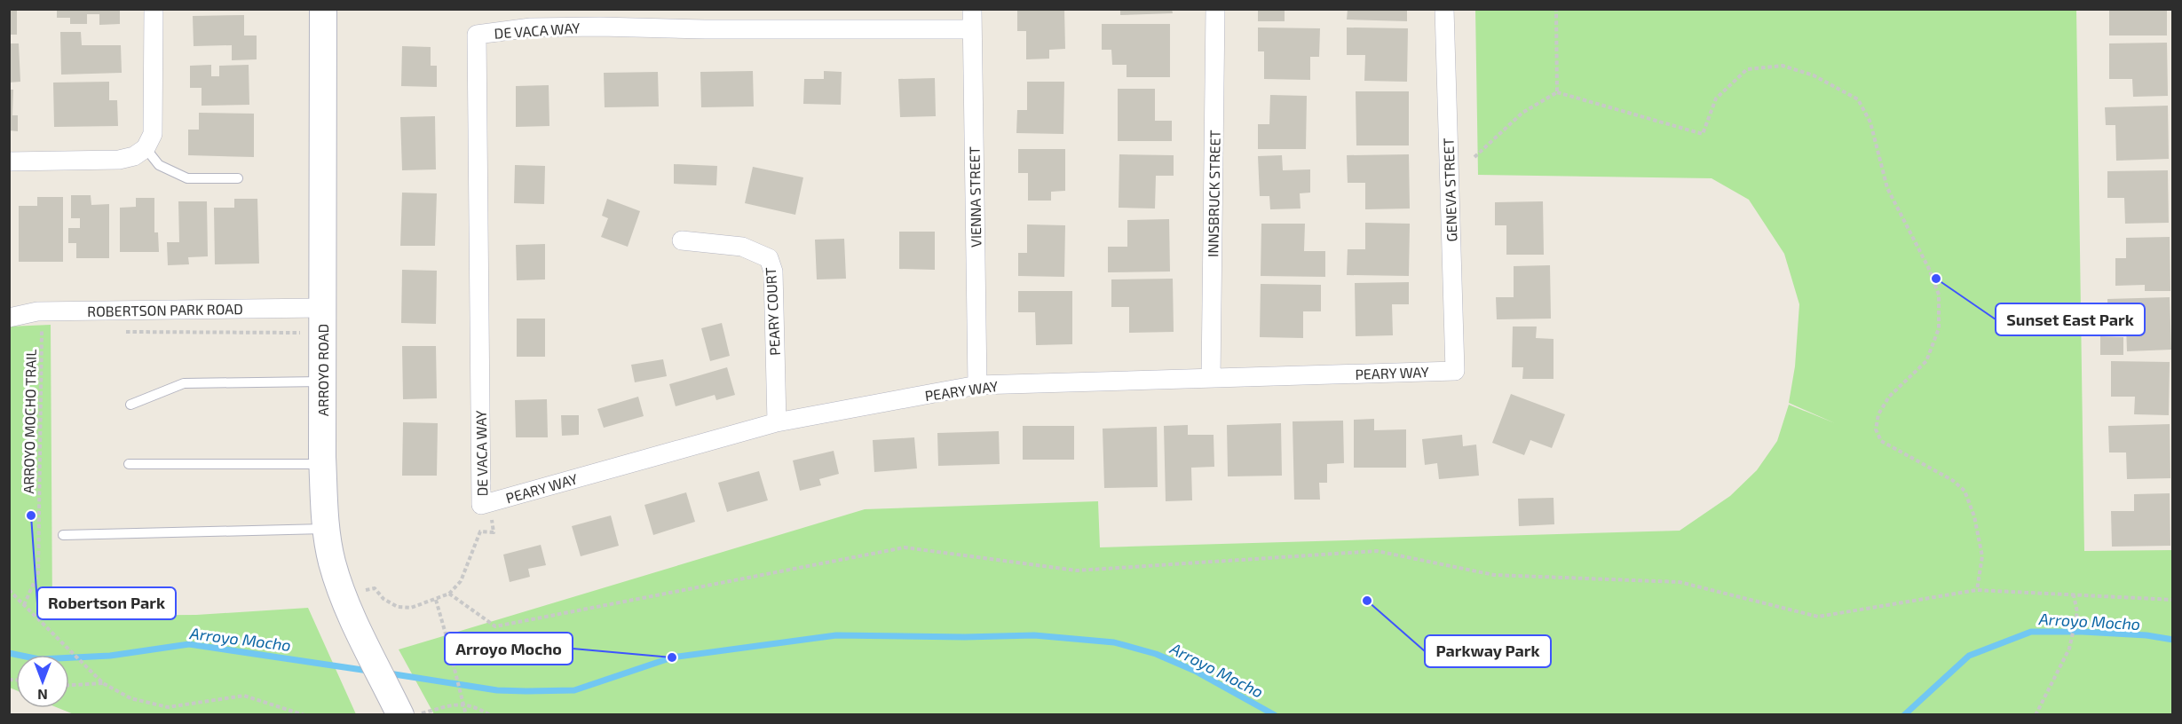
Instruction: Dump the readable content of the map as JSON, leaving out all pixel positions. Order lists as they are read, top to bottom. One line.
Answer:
{"streets":{"street":["DE VACA WAY","GENEVA STREET","INNSBRUCK STREET","VIENNA STREET","ROBERTSON PARK ROAD","PEARY COURT","ARROYO ROAD","PEARY WAY"],"path":["ARROYO MOCHO TRAIL"]},"crossings":[["DE VACA WAY","VIENNA STREET"],["DE VACA WAY","PEARY WAY"],["GENEVA STREET","PEARY WAY"],["INNSBRUCK STREET","PEARY WAY"],["VIENNA STREET","PEARY WAY"],["ROBERTSON PARK ROAD","ARROYO ROAD"],["PEARY COURT","PEARY WAY"]],"water":["Arroyo Mocho"],"places":["Sunset East Park","Robertson Park","Parkway Park","Arroyo Mocho"],"north":"bottom"}
